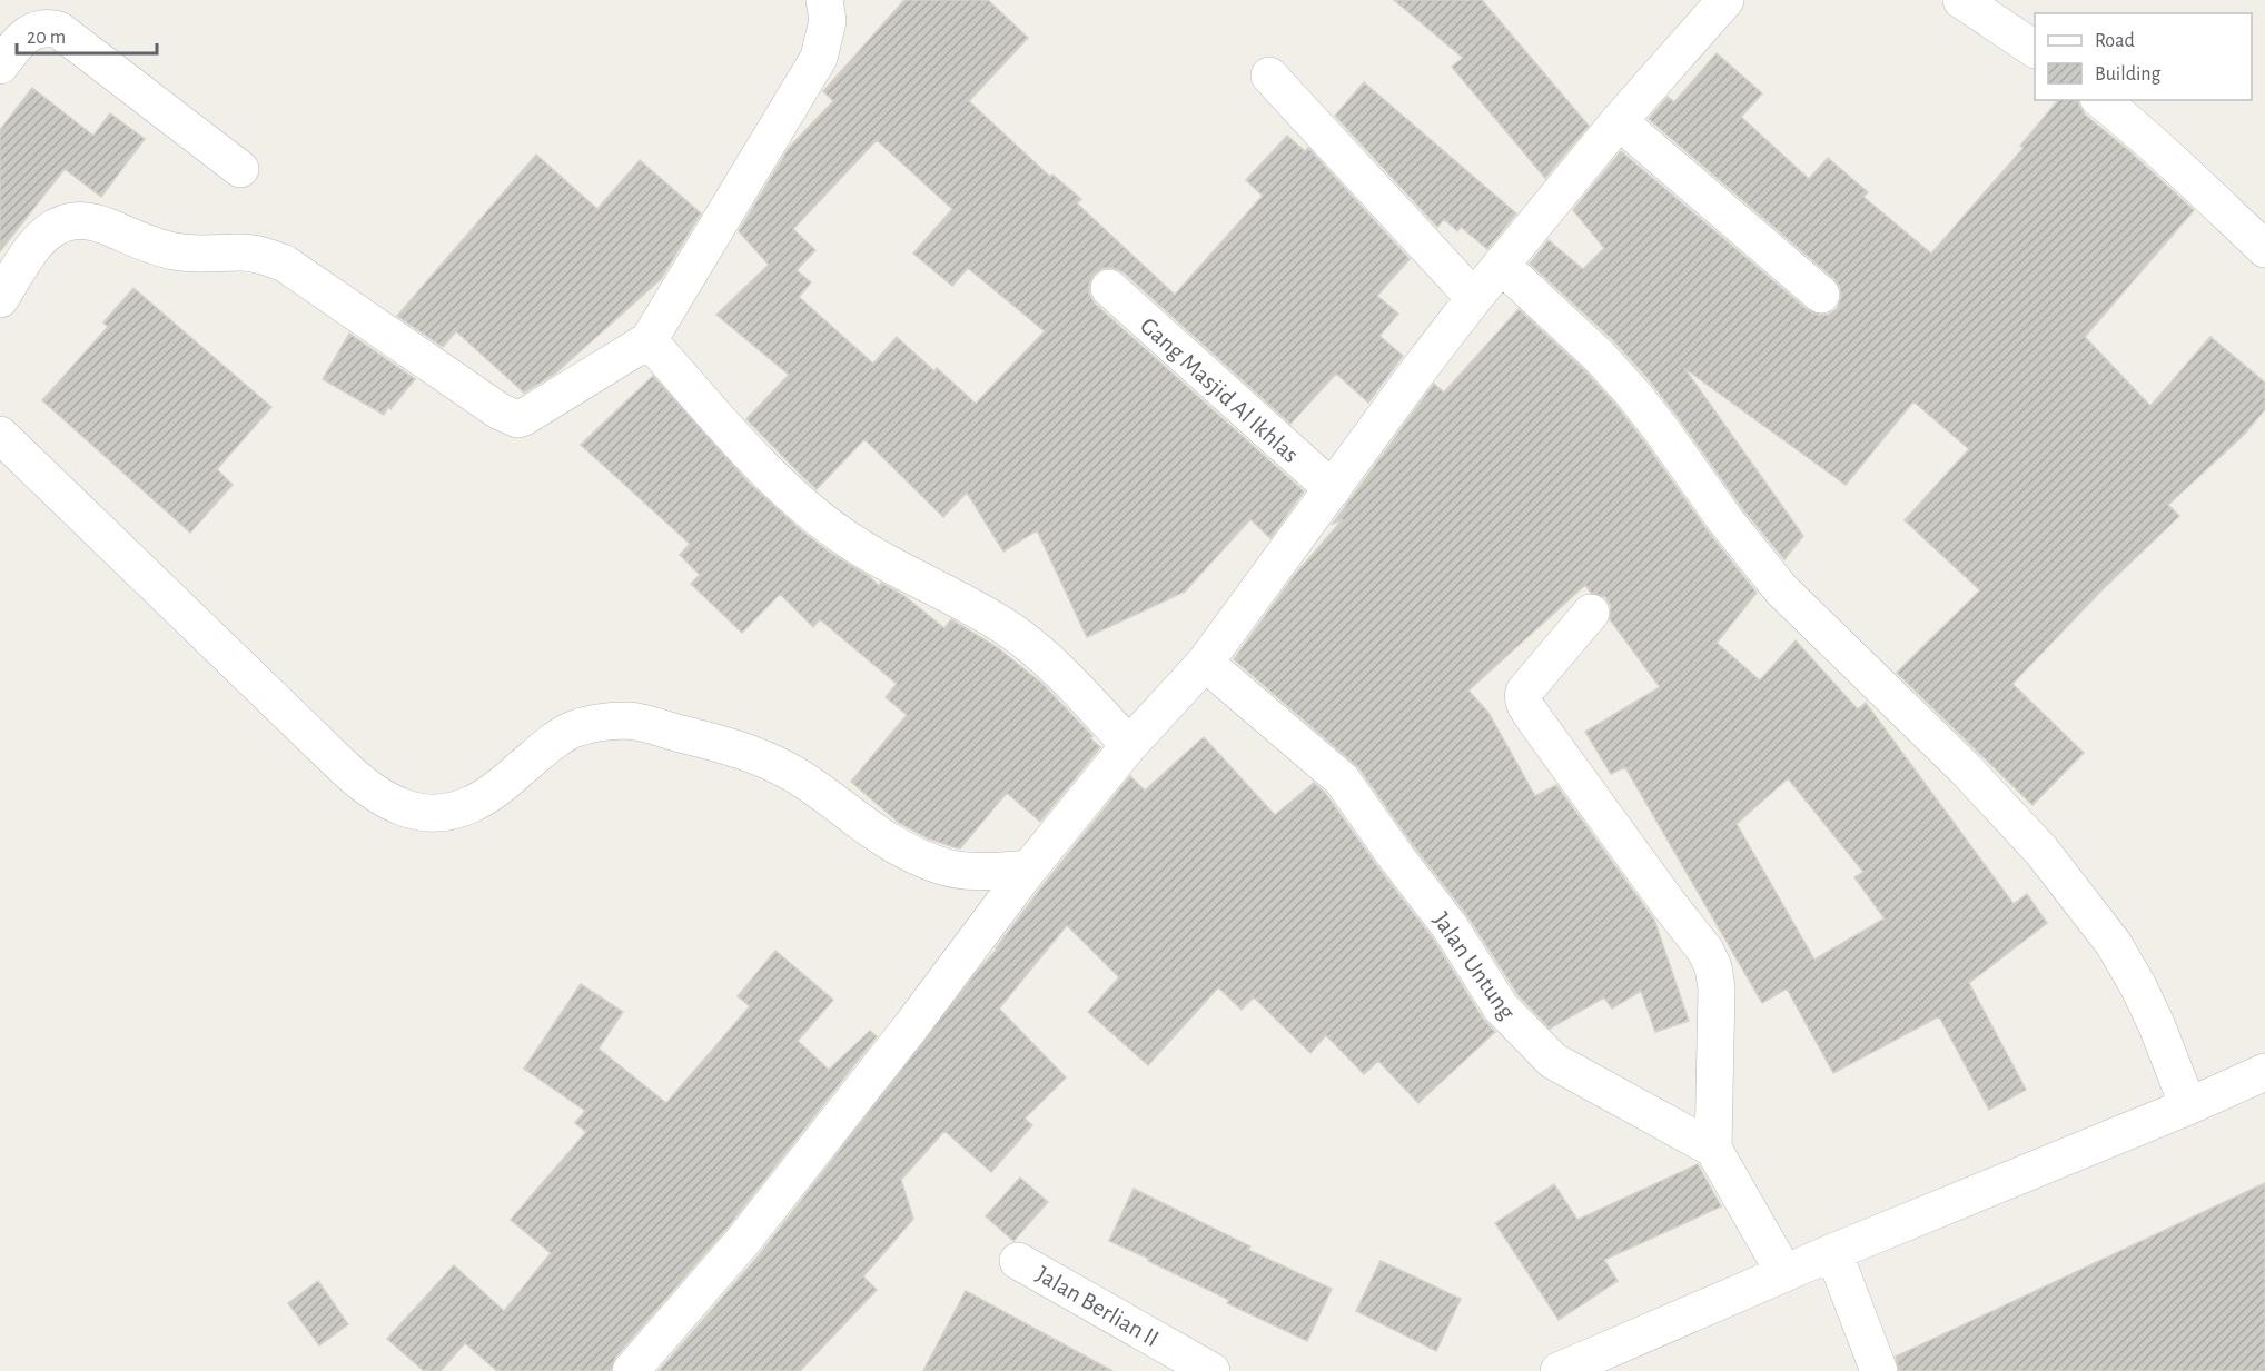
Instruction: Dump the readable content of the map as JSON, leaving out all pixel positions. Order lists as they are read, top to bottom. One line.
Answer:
{"streets":{"street":["Gang Masjid Al Ikhlas","Jalan Untung","Jalan Berlian II"]},"legend":["Road","Building"],"scale_bar":"20 m"}
